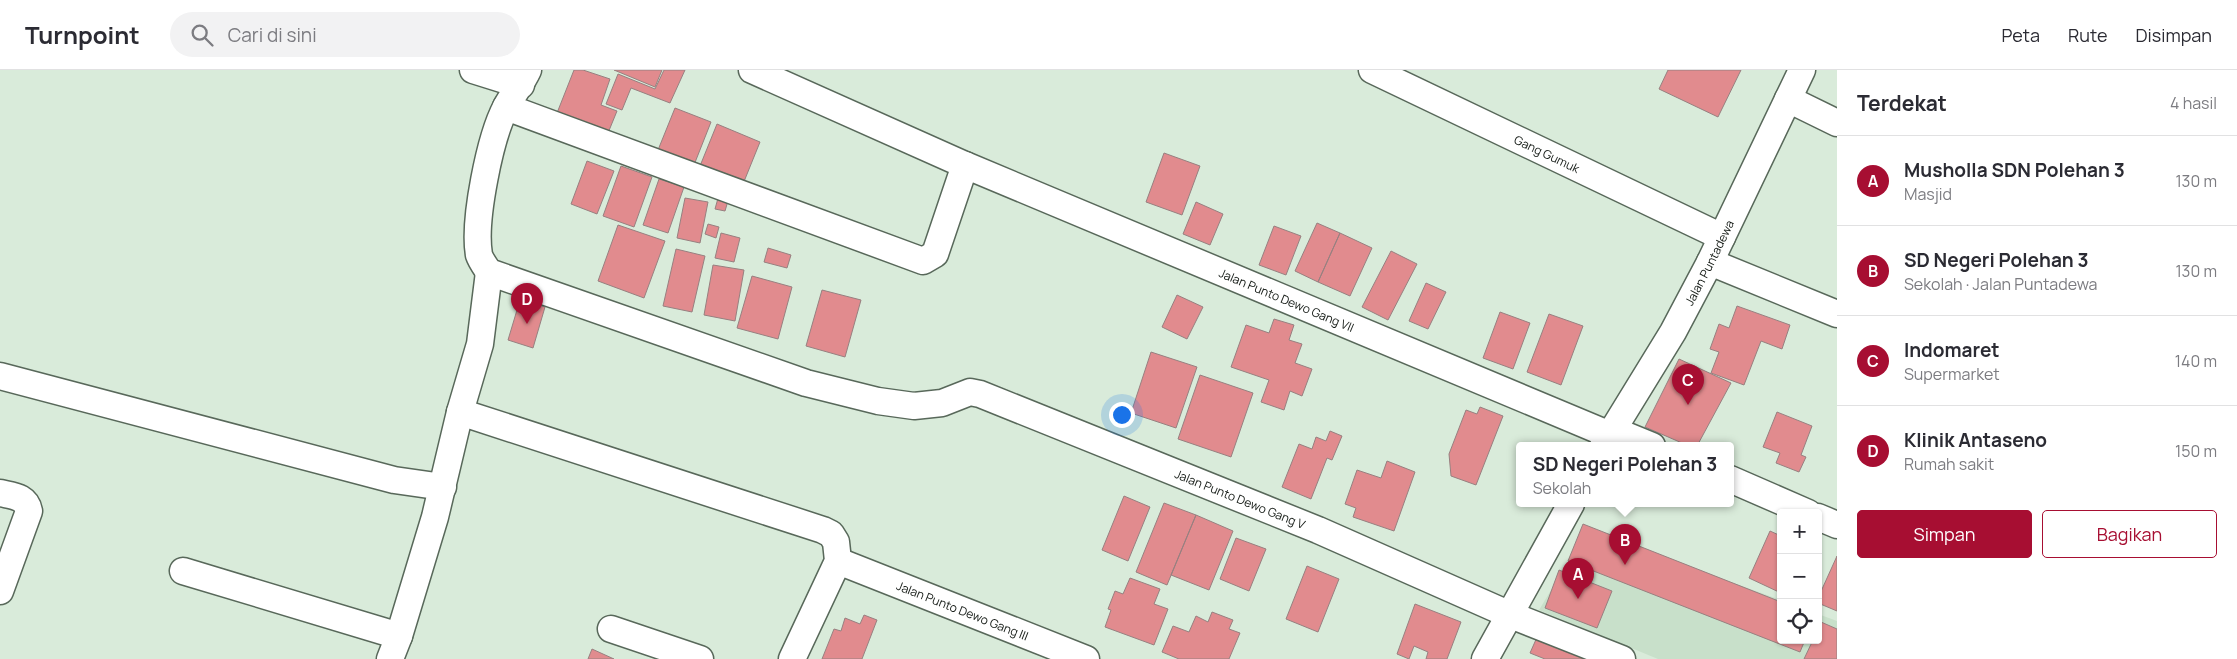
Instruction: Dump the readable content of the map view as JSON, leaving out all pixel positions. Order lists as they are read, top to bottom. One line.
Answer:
{"streets":{"street":["Gang Gumuk","Jalan Puntadewa","Jalan Punto Dewo Gang VII","Jalan Punto Dewo Gang V","Jalan Punto Dewo Gang III"]},"crossings":[["Gang Gumuk","Jalan Puntadewa"],["Jalan Puntadewa","Jalan Punto Dewo Gang VII"]],"page":{"header":"Turnpoint","search":"Cari di sini","nav":["Peta","Rute","Disimpan"],"heading":["Terdekat","4 hasil"],"list":[{"mark":"A","name":"Musholla SDN Polehan 3","note":"Masjid","value":"130 m"},{"mark":"B","name":"SD Negeri Polehan 3","note":"Sekolah · Jalan Puntadewa","value":"130 m"},{"mark":"C","name":"Indomaret","note":"Supermarket","value":"140 m"},{"mark":"D","name":"Klinik Antaseno","note":"Rumah sakit","value":"150 m"}],"pins":["D","C","B","A"],"popup":["SD Negeri Polehan 3","Sekolah"],"buttons":["Simpan","Bagikan"],"map_buttons":["+","−"]}}
